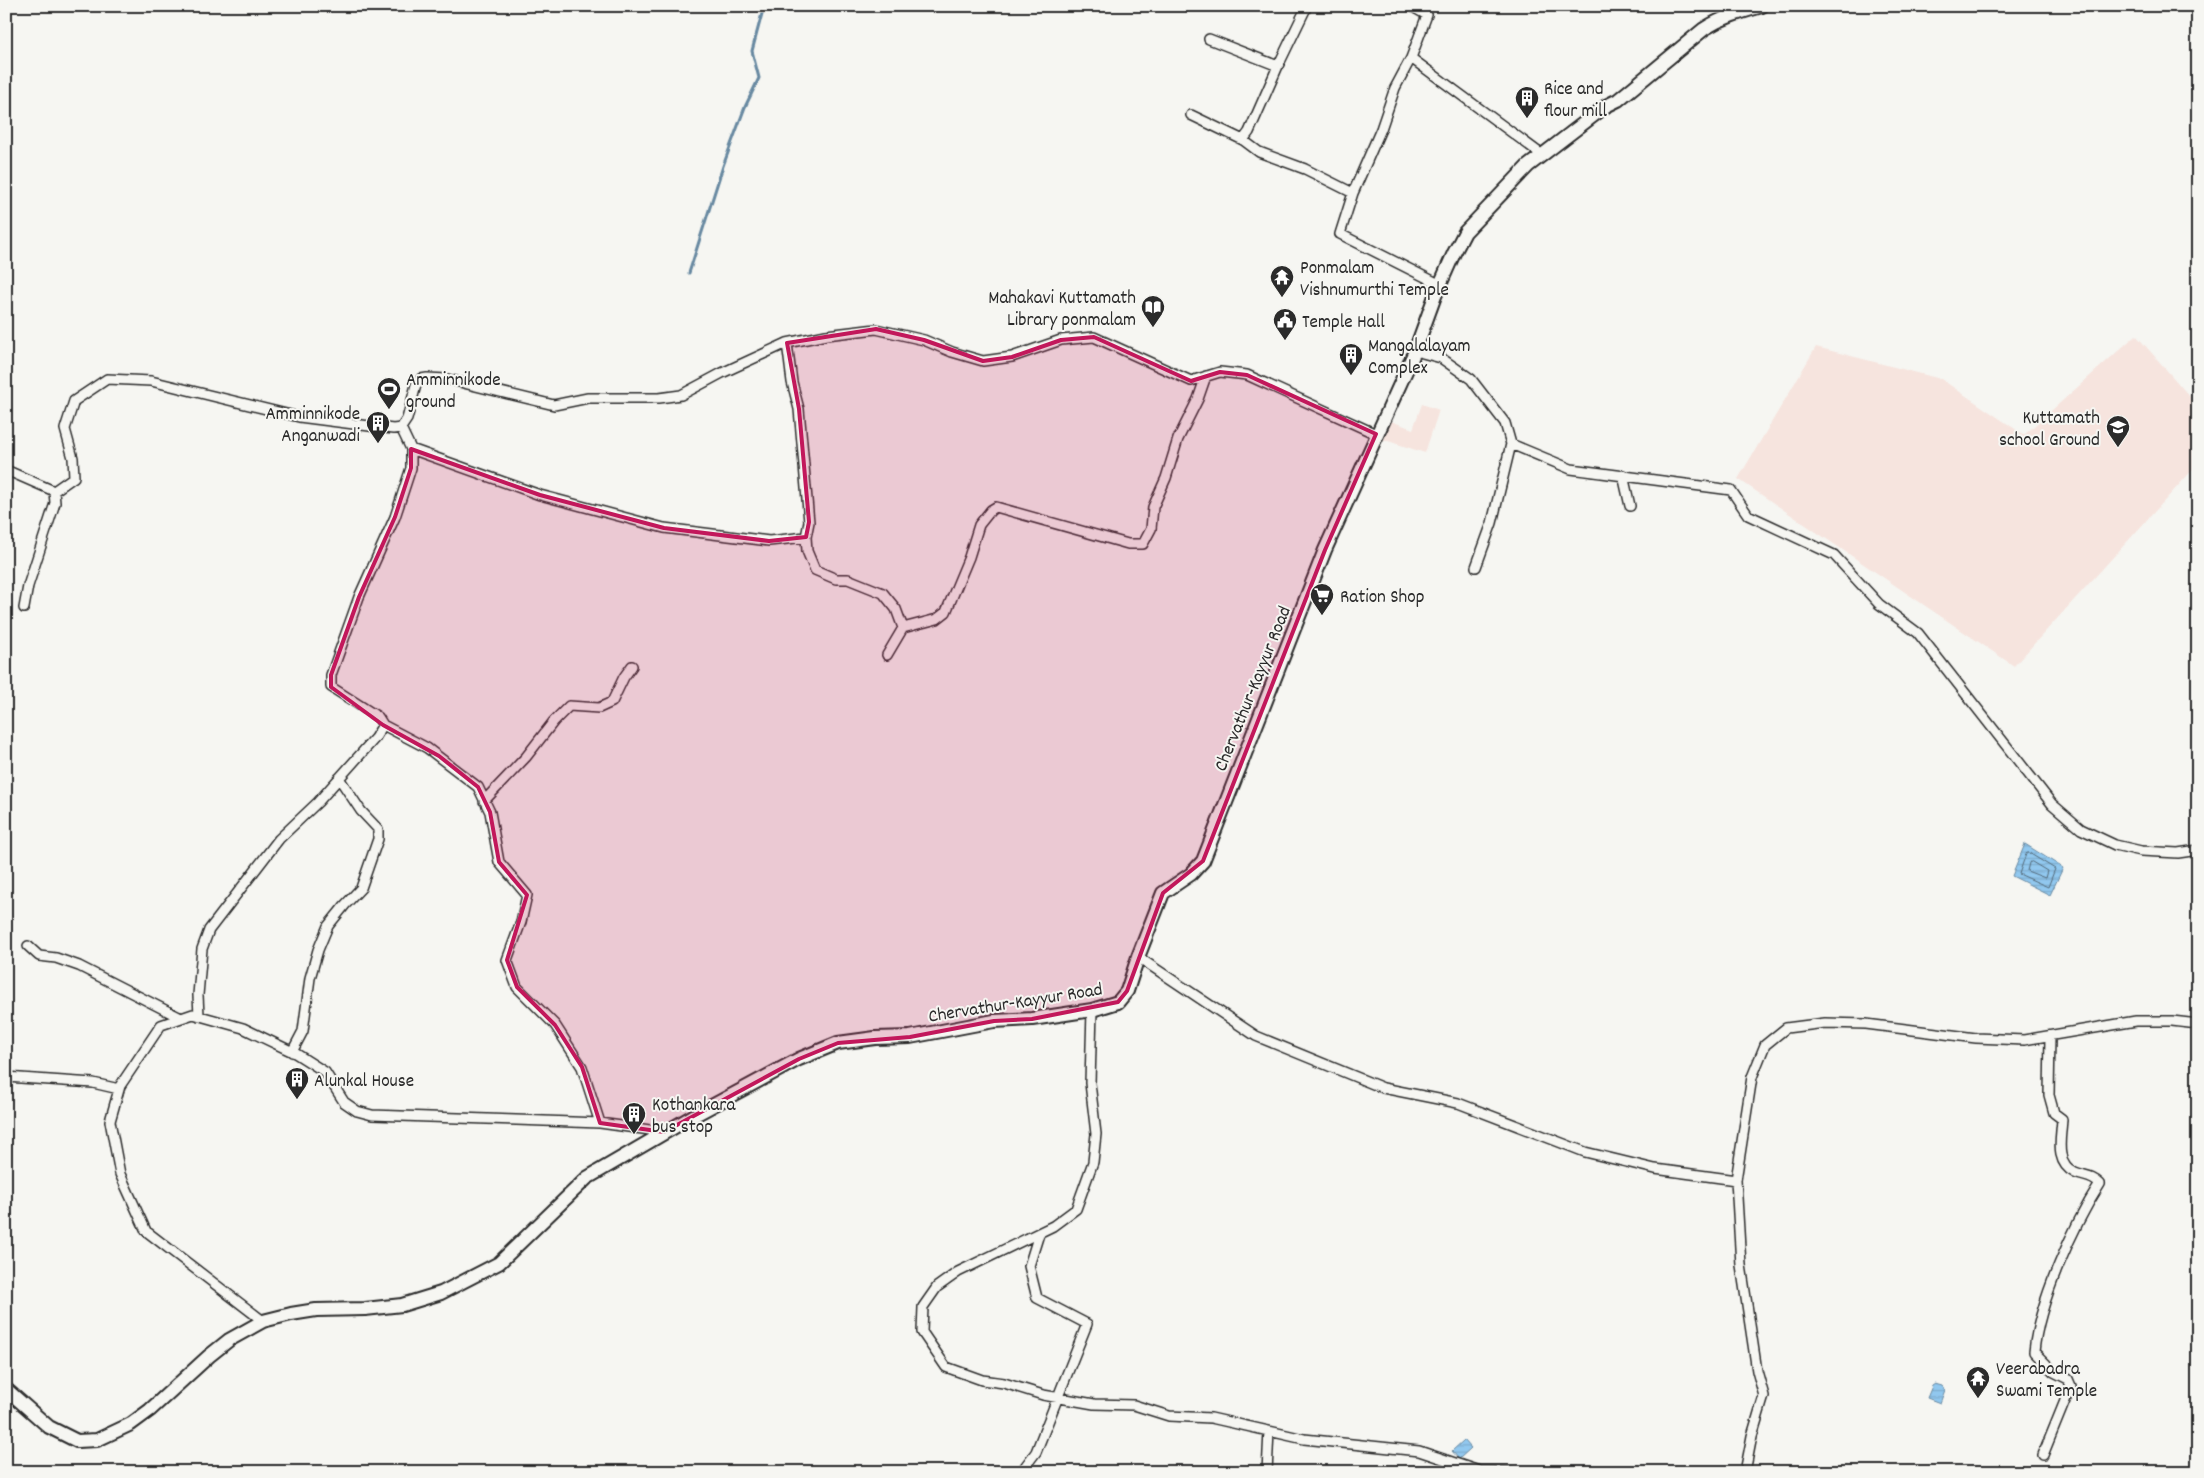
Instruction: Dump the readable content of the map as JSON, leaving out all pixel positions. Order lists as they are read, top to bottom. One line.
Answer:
{"streets":{"main road":["Chervathur-Kayyur Road"]},"places":{"building":["Rice and flour mill","Mangalalayam Complex","Amminnikode Anganwadi","Alunkal House","Kothankara bus stop"],"temple":["Ponmalam Vishnumurthi Temple","Veerabadra Swami Temple"],"library":["Mahakavi Kuttamath Library ponmalam"],"public building":["Temple Hall"],"sports":["Amminnikode ground"],"school or university":["Kuttamath school Ground"],"supermarket":["Ration Shop"]}}
